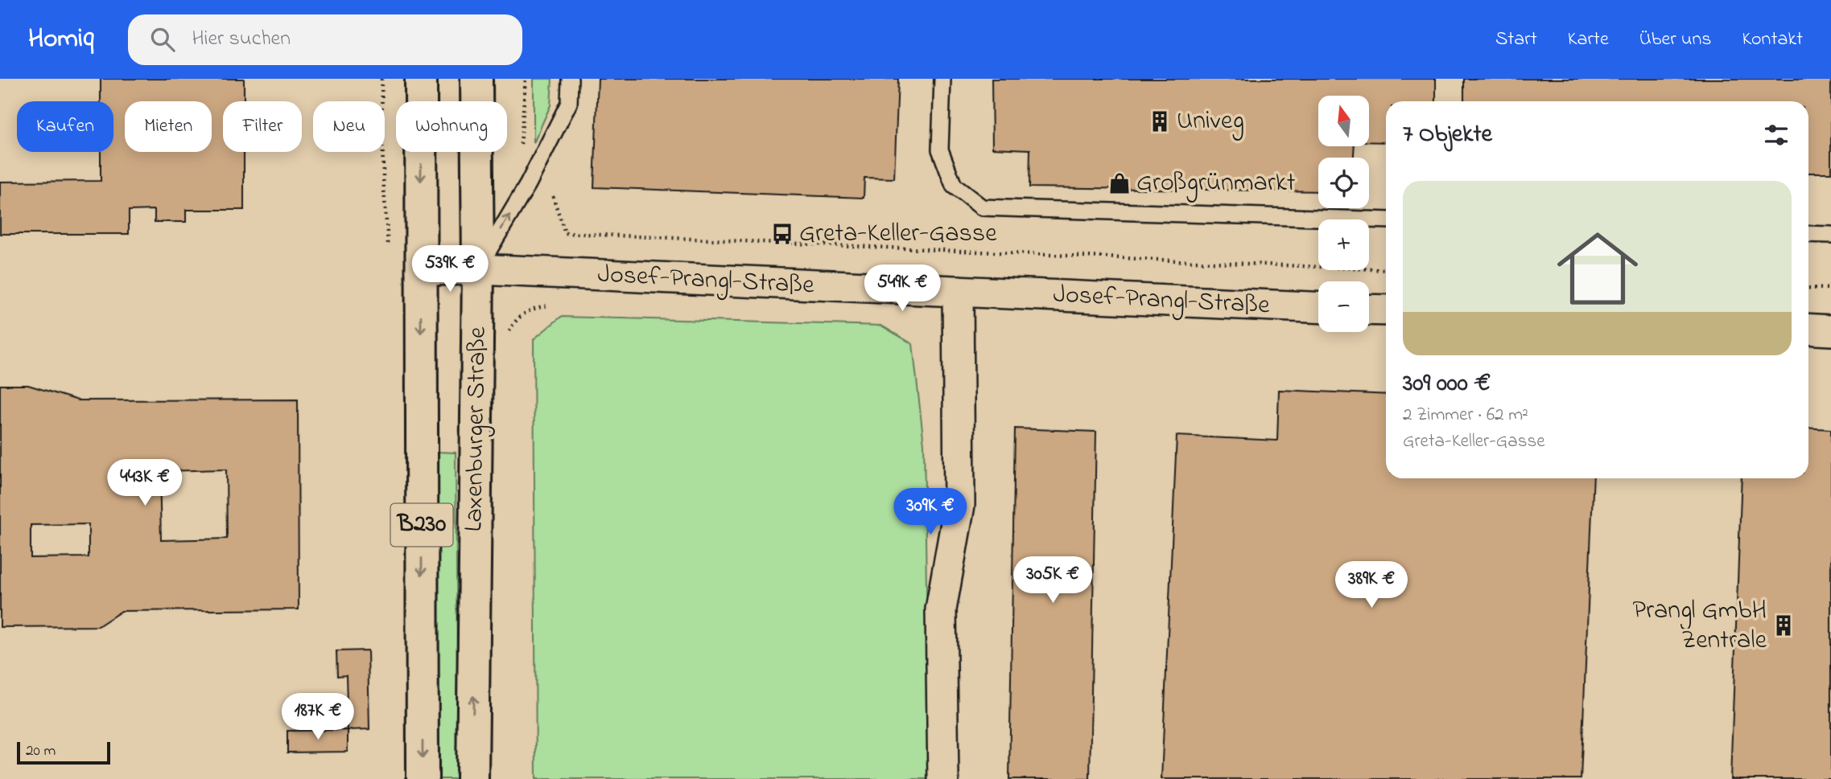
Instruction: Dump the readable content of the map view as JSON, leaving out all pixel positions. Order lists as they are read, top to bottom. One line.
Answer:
{"streets":{"main road":["Laxenburger Straße","B230"],"street":["Josef-Prangl-Straße"]},"crossings":[["Josef-Prangl-Straße","Laxenburger Straße"]],"places":{"building":["Univeg","Prangl GmbH Zentrale"],"shop":["Großgrünmarkt"],"bus stop":["Greta-Keller-Gasse"]},"scale_bar":"20 m","north":"top","page":{"header":"Homiq","search":"Hier suchen","nav":["Start","Karte","Über uns","Kontakt"],"map_buttons":["+","−"],"chip":["Kaufen","Mieten","Filter","Neu","Wohnung"],"heading":"7 Objekte","list":[{"name":"309 000 €","note":"2 Zimmer · 62 m² · Greta-Keller-Gasse"}],"price":["539K €","549K €","443K €","309K €","305K €","389K €","187K €"],"scale":"20 m"}}
